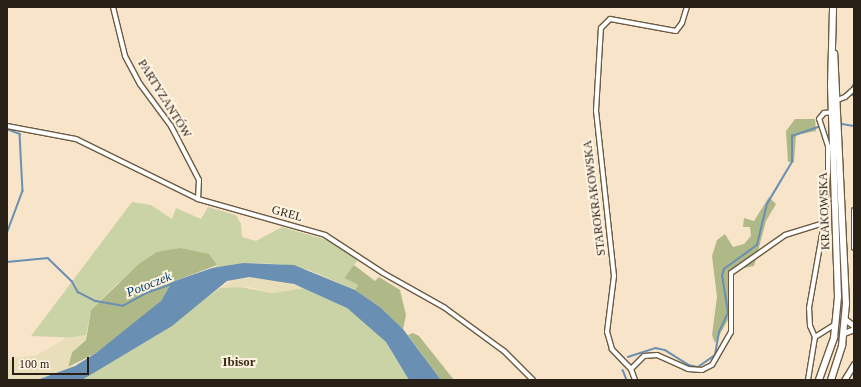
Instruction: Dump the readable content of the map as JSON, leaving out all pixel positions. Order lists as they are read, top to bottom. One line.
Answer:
{"streets":{"main road":["KRAKOWSKA"],"street":["PARTYZANTÓW","STAROKRAKOWSKA","GREL"]},"crossings":[["PARTYZANTÓW","GREL"]],"districts":["Ibisor"],"water":["Potoczek"],"scale_bar":"100 m"}
